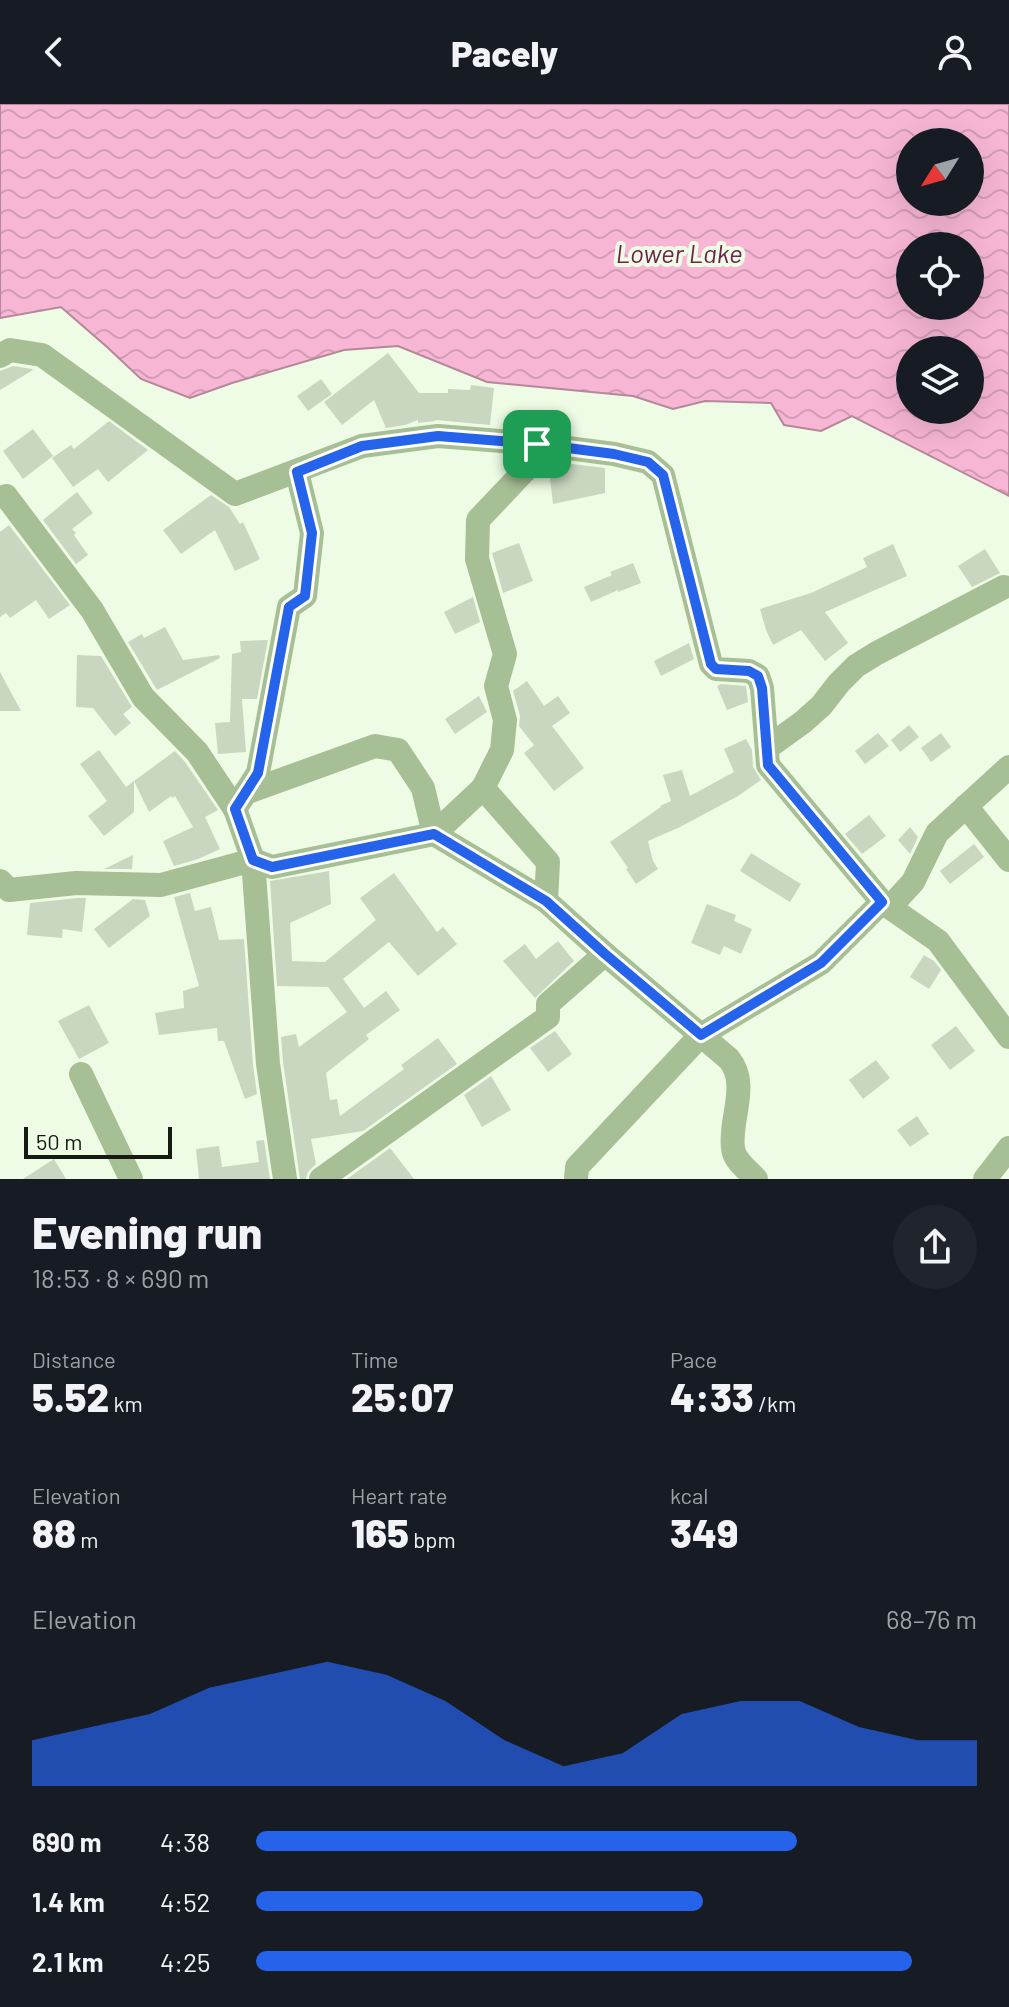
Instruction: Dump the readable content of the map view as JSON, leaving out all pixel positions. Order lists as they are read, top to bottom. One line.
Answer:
{"water":["Lower Lake"],"scale_bar":"50 m","north":"bottom left","page":{"header":"Pacely","scale":"50 m","heading":["Evening run","18:53 · 8 × 690 m"],"stats":[["Distance","5.52 km"],["Time","25:07"],["Pace","4:33 /km"],["Elevation","88 m"],["Heart rate","165 bpm"],["kcal","349"]],"chart":["Elevation","68–76 m"],"list":[{"name":"690 m","note":"4:38"},{"name":"1.4 km","note":"4:52"},{"name":"2.1 km","note":"4:25"}]}}
